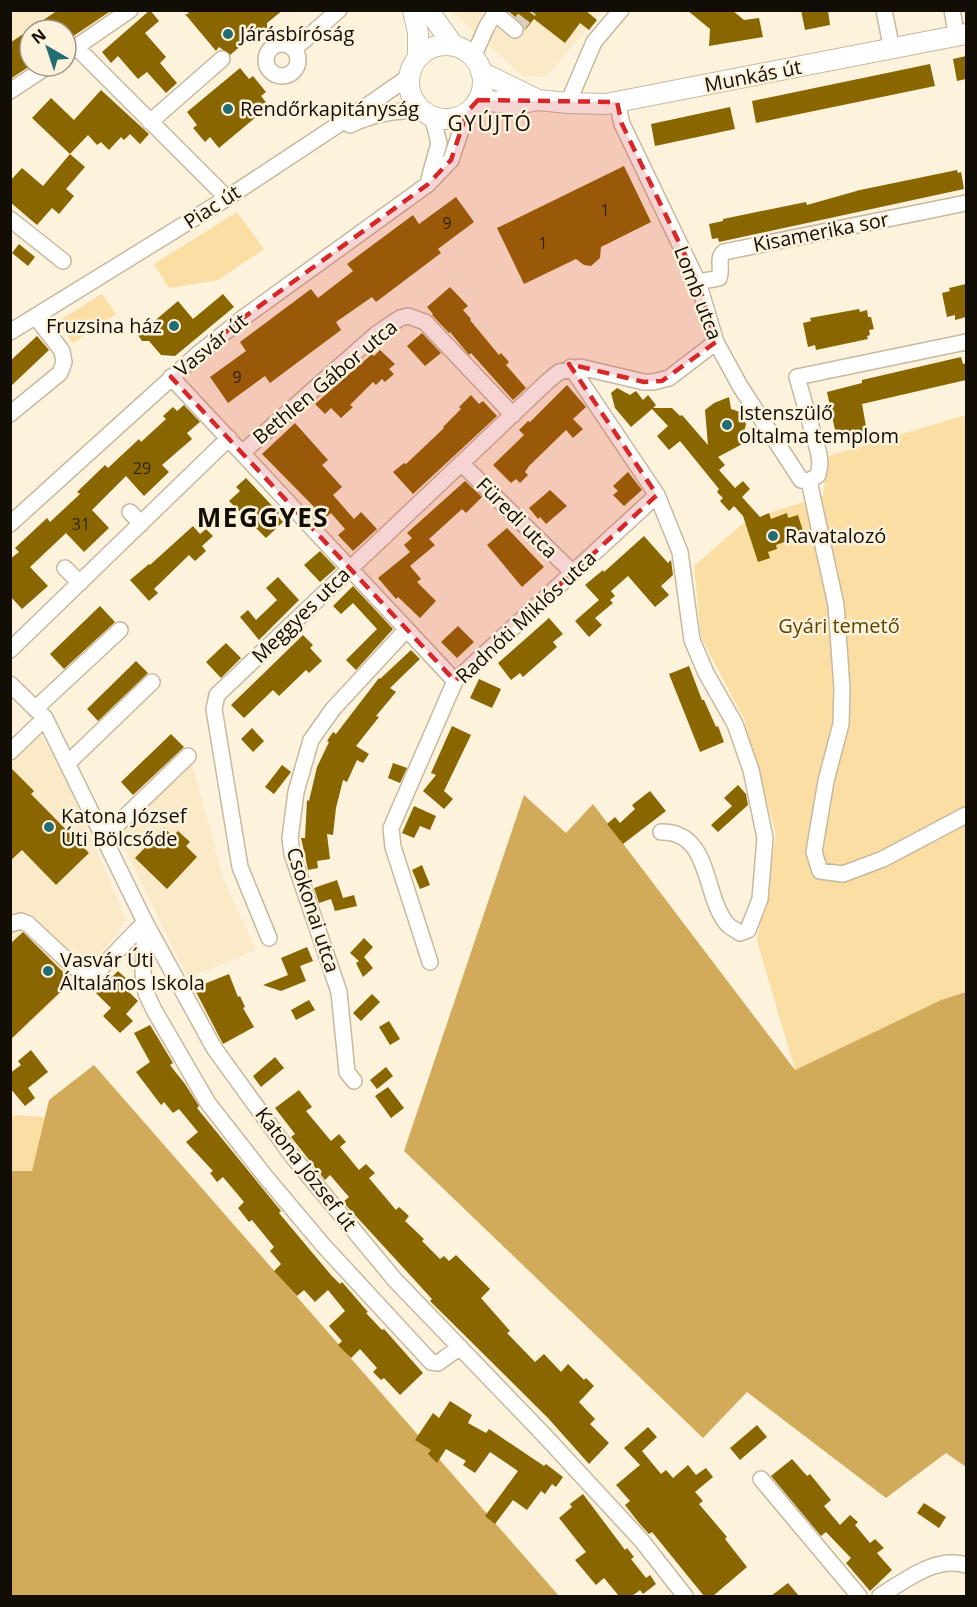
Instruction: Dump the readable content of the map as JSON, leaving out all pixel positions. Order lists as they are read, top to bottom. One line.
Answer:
{"streets":{"main road":["Munkás út"],"street":["Piac út","Kisamerika sor","Lomb utca","Vasvár út","Bethlen Gábor utca","Füredi utca","Meggyes utca","Radnóti Miklós utca","Csokonai utca","Katona József út"]},"crossings":[["Munkás út","Lomb utca"],["Piac út","Vasvár út"],["Kisamerika sor","Lomb utca"],["Bethlen Gábor utca","Meggyes utca"],["Füredi utca","Meggyes utca"],["Füredi utca","Radnóti Miklós utca"]],"districts":["GYÚJTÓ","MEGGYES"],"parks":["Gyári temető"],"places":["Járásbíróság","Rendőrkapitányság","Fruzsina ház","Istenszülő oltalma templom","Ravatalozó","Katona József Úti Bölcsőde","Vasvár Úti Általános Iskola"],"house_numbers":["1","9","1","9","29","31"],"north":"top left"}
